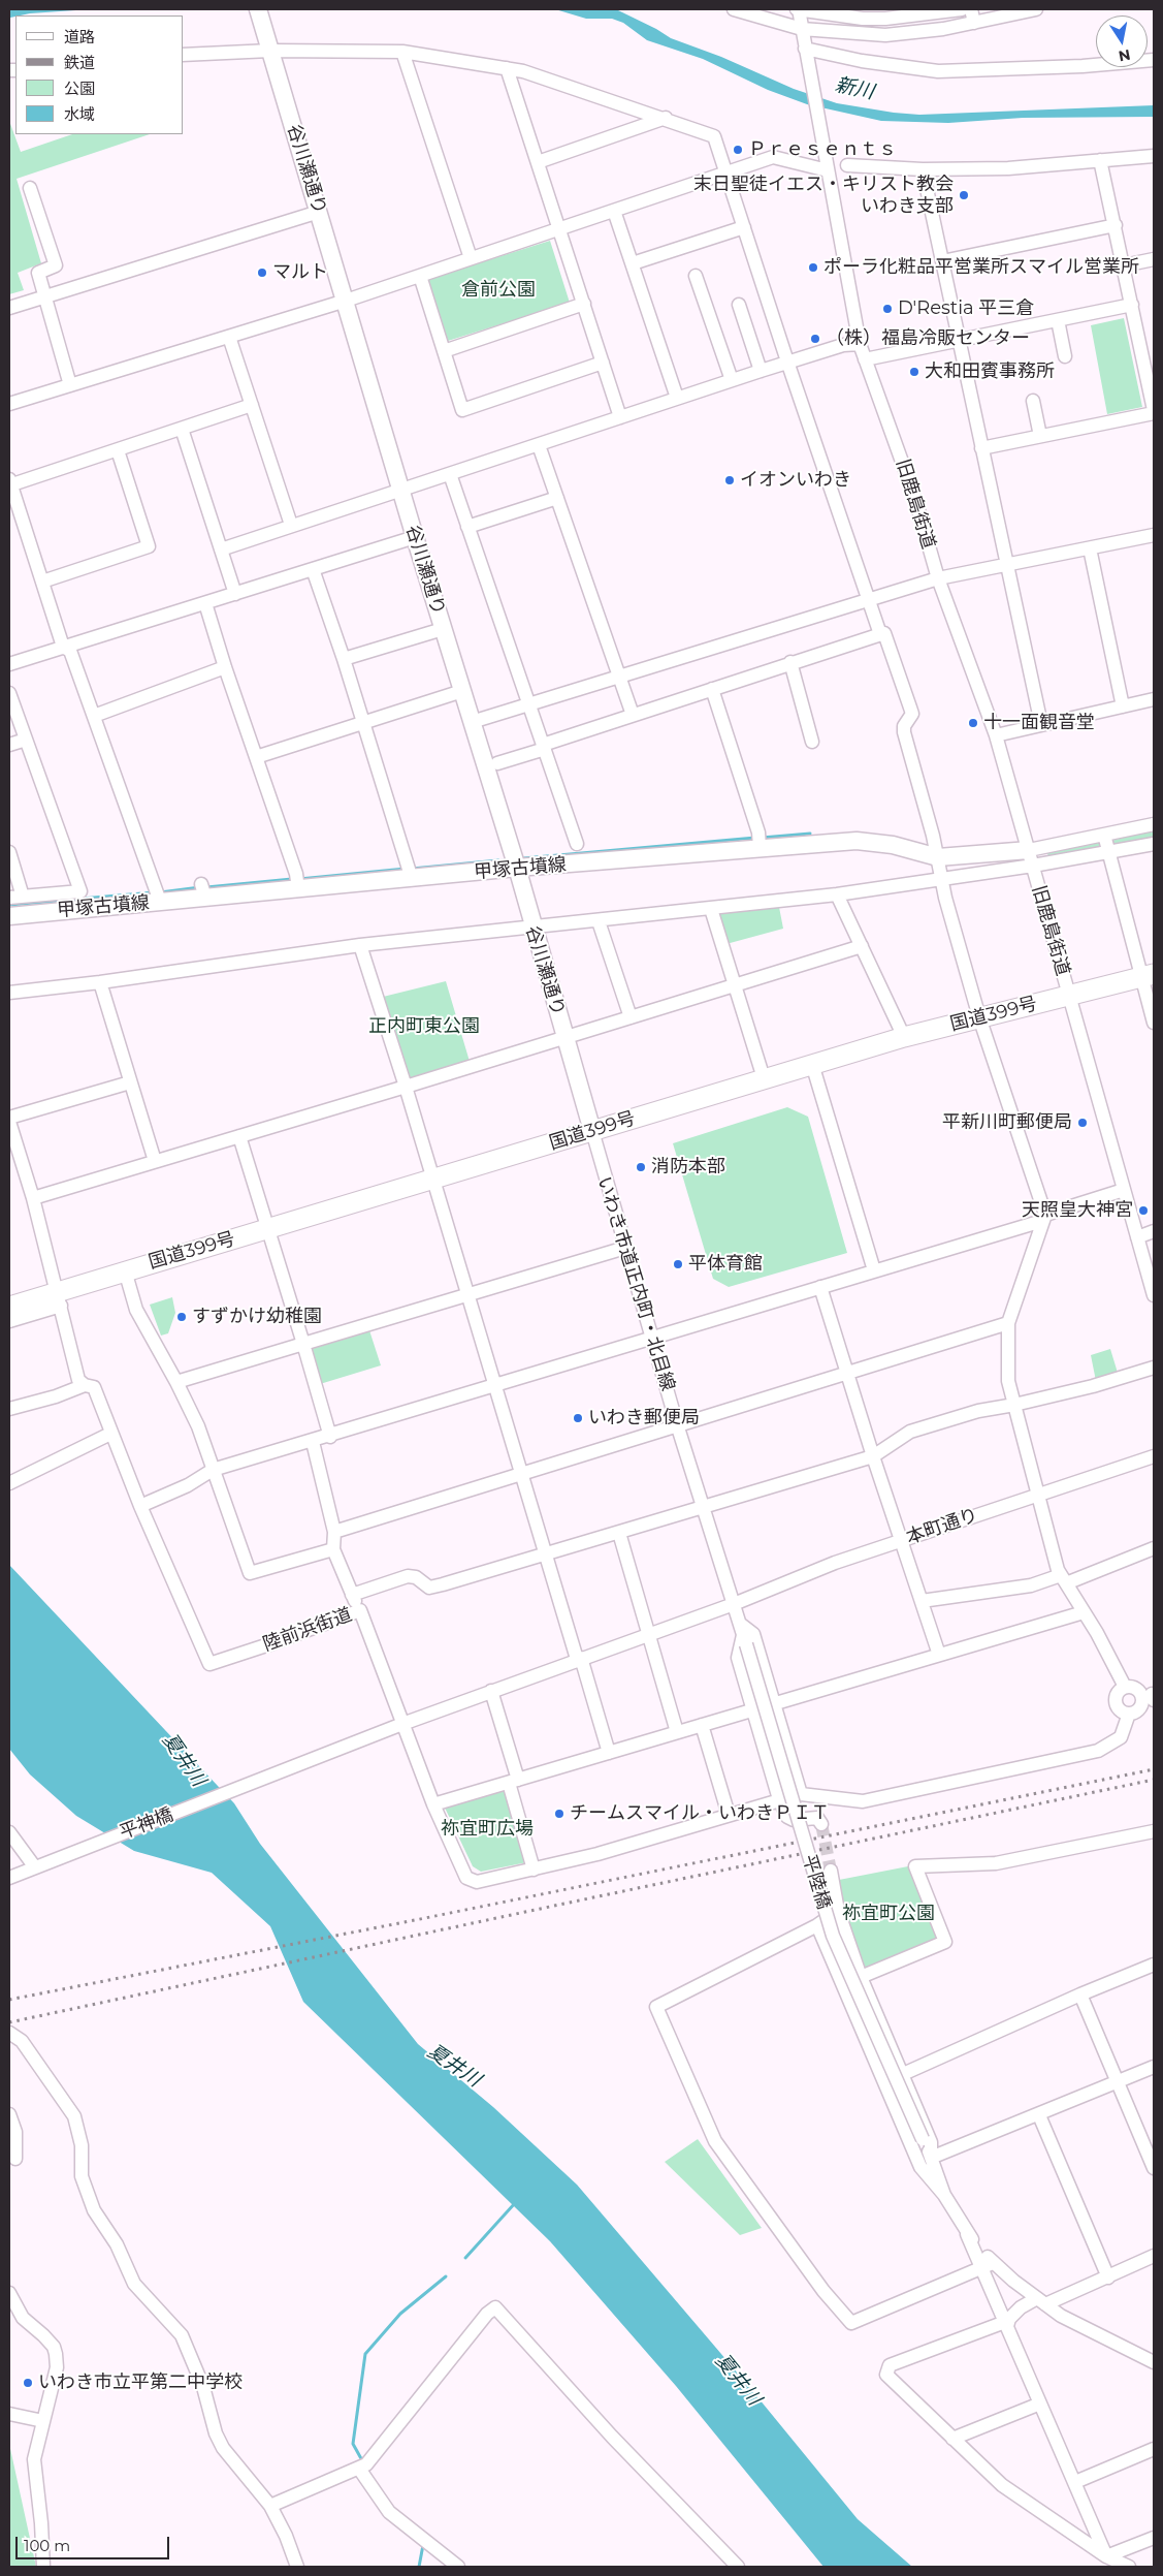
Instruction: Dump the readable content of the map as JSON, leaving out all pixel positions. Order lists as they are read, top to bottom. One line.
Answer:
{"streets":{"highway":["国道399号"],"main road":["谷川瀬通り","甲塚古墳線"],"street":["旧鹿島街道","いわき市道正内町・北目線","本町通り","陸前浜街道","平神橋","平陸橋"]},"crossings":[["谷川瀬通り","甲塚古墳線"],["谷川瀬通り","国道399号"],["谷川瀬通り","いわき市道正内町・北目線"],["旧鹿島街道","甲塚古墳線"],["旧鹿島街道","国道399号"],["国道399号","いわき市道正内町・北目線"],["いわき市道正内町・北目線","本町通り"],["いわき市道正内町・北目線","平陸橋"],["陸前浜街道","平神橋"]],"water":["新川","夏井川"],"parks":["倉前公園","正内町東公園","祢宜町広場","祢宜町公園"],"places":["Ｐｒｅｓｅｎｔｓ","末日聖徒イエス・キリスト教会 いわき支部","ポーラ化粧品平営業所スマイル営業所","マルト","D'Restia 平三倉","（株）福島冷販センター","大和田賓事務所","イオンいわき","十一面観音堂","平新川町郵便局","消防本部","天照皇大神宮","平体育館","すずかけ幼稚園","いわき郵便局","チームスマイル・いわきＰＩＴ","いわき市立平第二中学校"],"legend":["道路","鉄道","公園","水域"],"scale_bar":"100 m","north":"bottom"}
